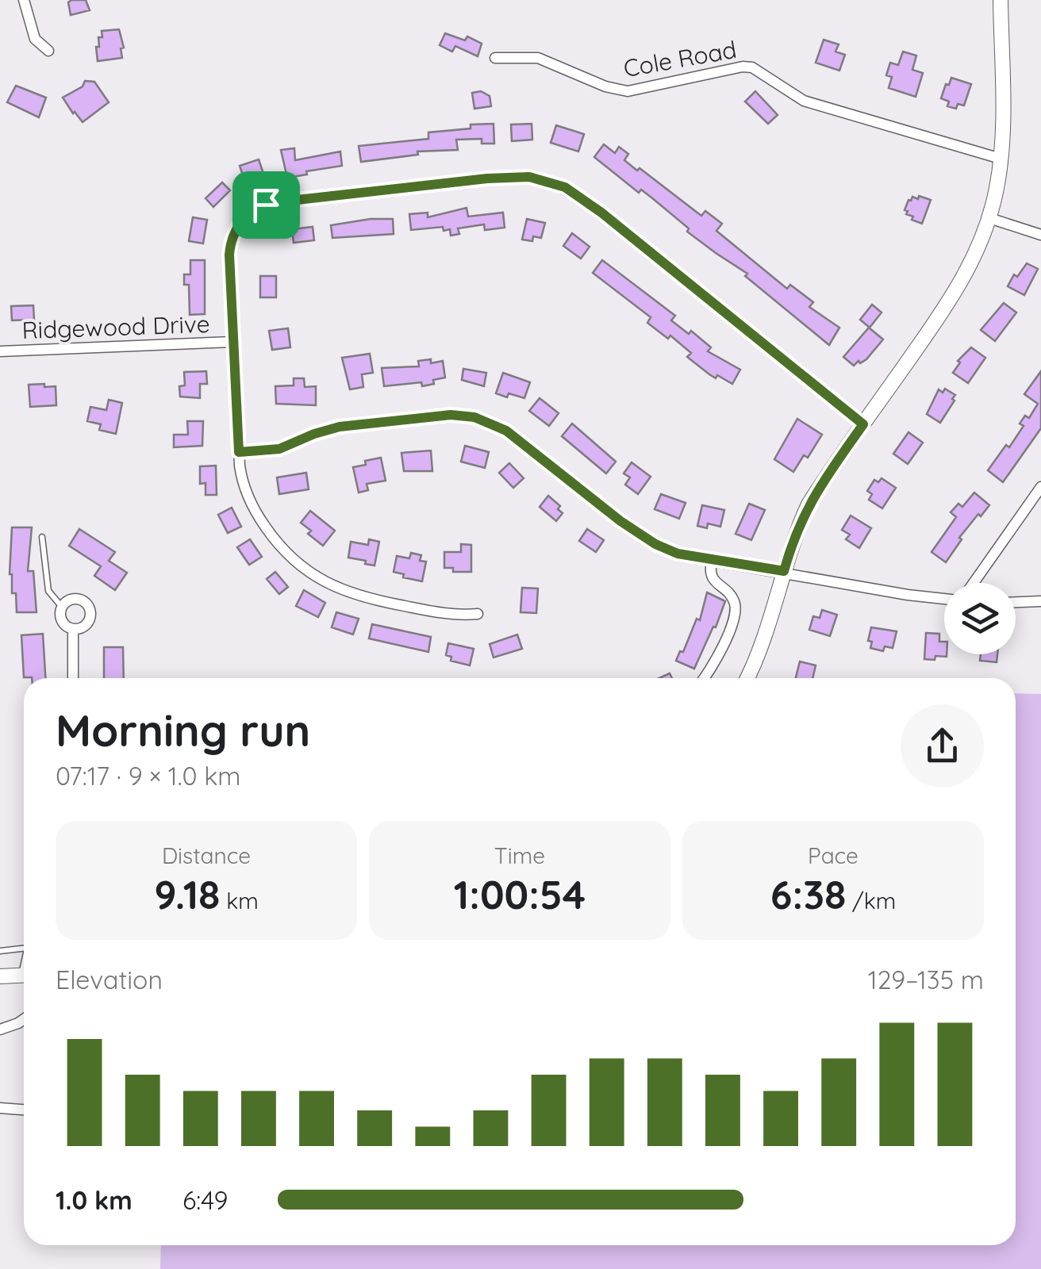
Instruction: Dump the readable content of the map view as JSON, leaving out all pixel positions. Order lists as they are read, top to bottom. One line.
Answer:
{"streets":{"street":["Cole Road","Ridgewood Drive"]},"page":{"heading":["Morning run","07:17 · 9 × 1.0 km"],"stats":[["Distance","9.18 km"],["Time","1:00:54"],["Pace","6:38 /km"]],"chart":["Elevation","129–135 m"],"list":[{"name":"1.0 km","note":"6:49"}]}}
